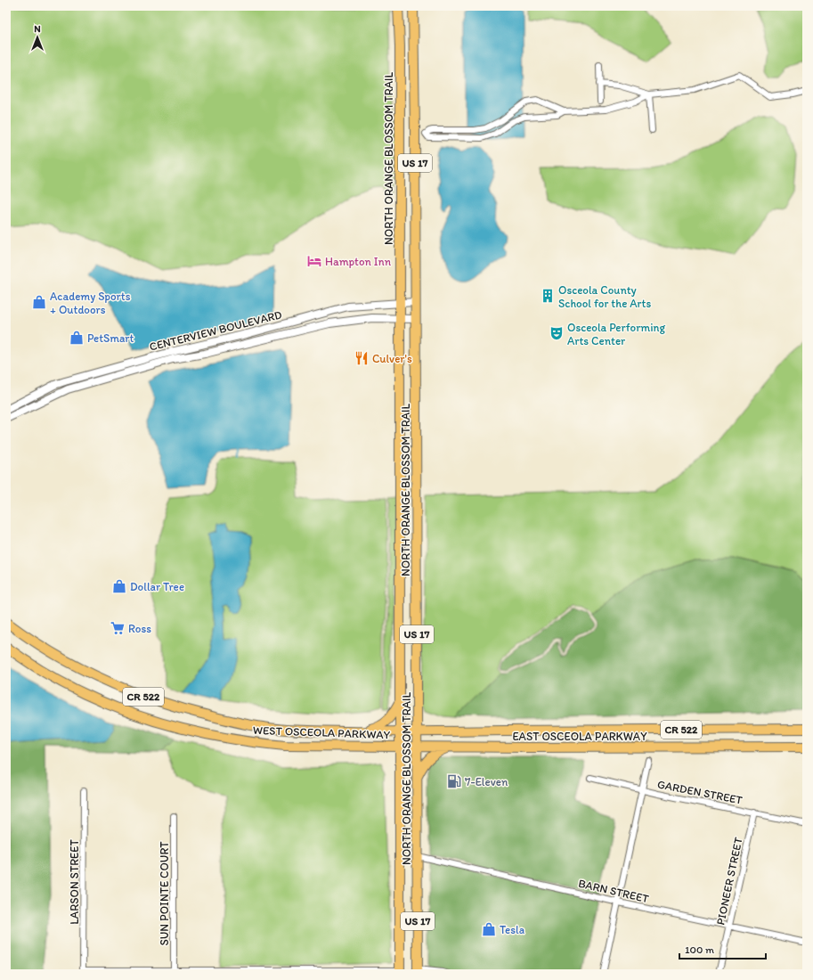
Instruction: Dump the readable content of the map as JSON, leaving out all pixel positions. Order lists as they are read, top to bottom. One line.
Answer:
{"streets":{"main road":["NORTH ORANGE BLOSSOM TRAIL","US 17","CR 522","WEST OSCEOLA PARKWAY","EAST OSCEOLA PARKWAY"],"street":["CENTERVIEW BOULEVARD","GARDEN STREET","PIONEER STREET","LARSON STREET","BARN STREET","SUN POINTE COURT"]},"crossings":[["NORTH ORANGE BLOSSOM TRAIL","CENTERVIEW BOULEVARD"],["NORTH ORANGE BLOSSOM TRAIL","CR 522"],["NORTH ORANGE BLOSSOM TRAIL","WEST OSCEOLA PARKWAY"],["NORTH ORANGE BLOSSOM TRAIL","EAST OSCEOLA PARKWAY"],["NORTH ORANGE BLOSSOM TRAIL","BARN STREET"],["CR 522","WEST OSCEOLA PARKWAY"],["CR 522","EAST OSCEOLA PARKWAY"],["GARDEN STREET","PIONEER STREET"],["PIONEER STREET","BARN STREET"]],"places":{"hotel":["Hampton Inn"],"building":["Osceola County School for the Arts"],"shop":["Academy Sports + Outdoors","PetSmart","Dollar Tree","Tesla"],"theatre":["Osceola Performing Arts Center"],"restaurant":["Culver's"],"supermarket":["Ross"],"fuel station":["7-Eleven"]},"scale_bar":"100 m","north":"top"}
